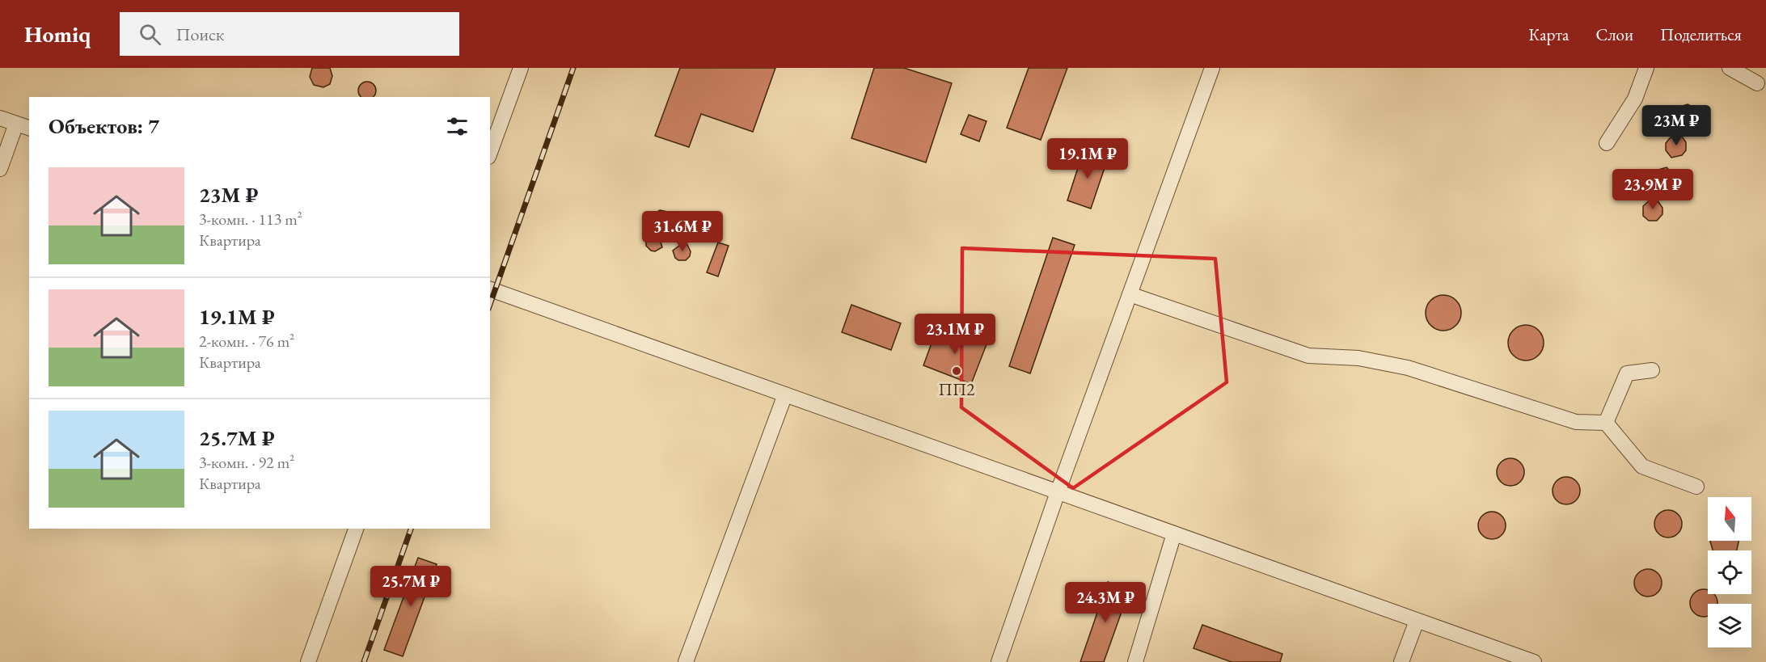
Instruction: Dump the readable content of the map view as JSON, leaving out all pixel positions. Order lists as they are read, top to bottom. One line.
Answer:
{"places":["ПП2"],"north":"top","page":{"header":"Homiq","search":"Поиск","nav":["Карта","Слои","Поделиться"],"heading":"Объектов: 7","price":["23M ₽","19.1M ₽","23.9M ₽","31.6M ₽","23.1M ₽","25.7M ₽","24.3M ₽"],"list":[{"name":"23M ₽","note":"3-комн. · 113 m² · Квартира"},{"name":"19.1M ₽","note":"2-комн. · 76 m² · Квартира"},{"name":"25.7M ₽","note":"3-комн. · 92 m² · Квартира"}]}}
